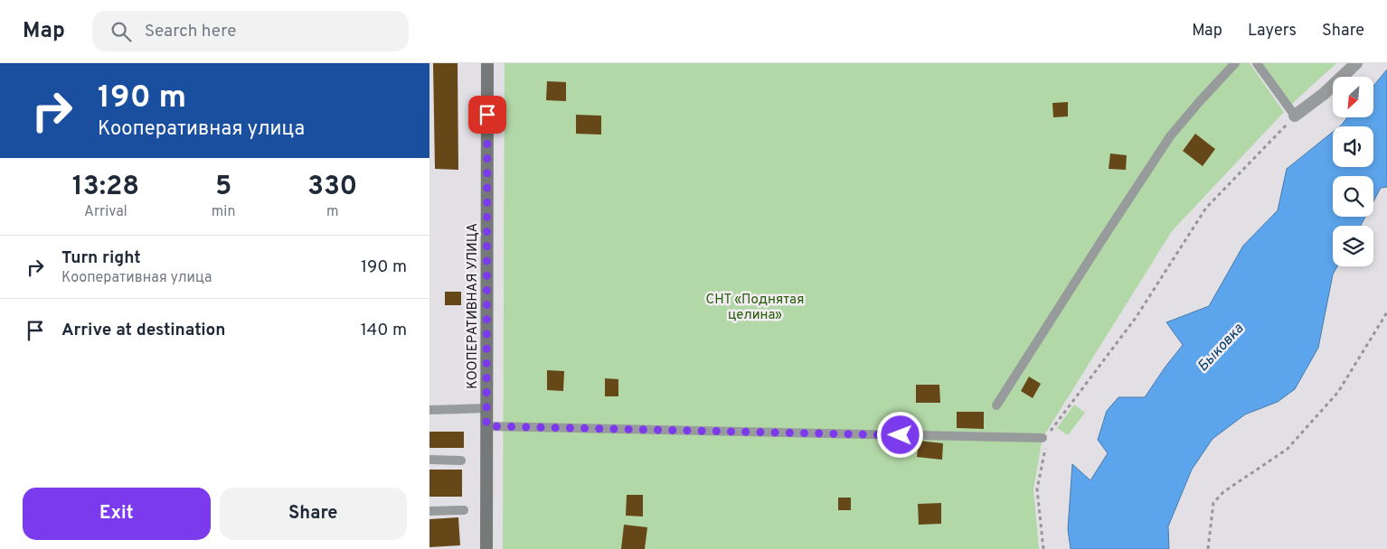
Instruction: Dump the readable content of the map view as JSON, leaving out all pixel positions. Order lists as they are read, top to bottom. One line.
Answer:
{"streets":{"main road":["КООПЕРАТИВНАЯ УЛИЦА"]},"water":["Быковка"],"parks":["СНТ «Поднятая целина»"],"north":"bottom left","page":{"header":"Map","search":"Search here","nav":["Map","Layers","Share"],"turn":["190 m","Кооперативная улица"],"eta":["13:28","Arrival","5","min","330","m"],"list":[{"name":"Turn right","note":"Кооперативная улица","value":"190 m"},{"name":"Arrive at destination","value":"140 m"}],"buttons":["Exit","Share"]}}
